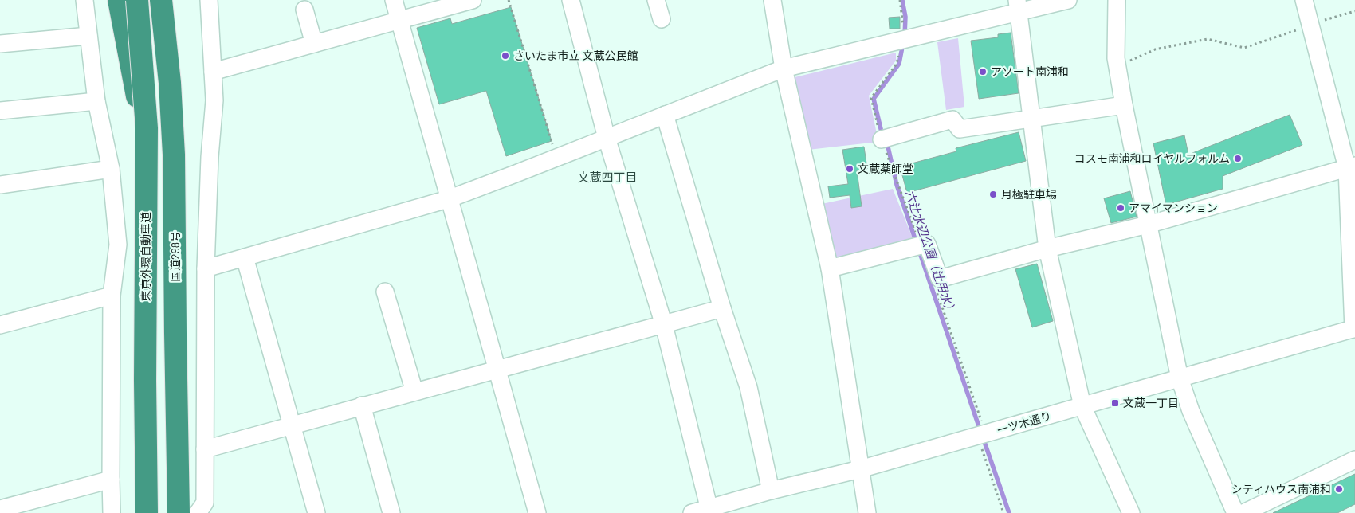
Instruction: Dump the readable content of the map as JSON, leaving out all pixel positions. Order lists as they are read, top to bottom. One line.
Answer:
{"streets":{"highway":["東京外環自動車道","国道298号"],"street":["一ツ木通り"]},"crossings":[["東京外環自動車道","国道298号"]],"districts":["文蔵四丁目"],"water":["六辻水辺公園（辻用水）"],"places":{"other":["さいたま市立 文蔵公民館","アソート南浦和","コスモ南浦和ロイヤルフォルム","文蔵薬師堂","月極駐車場","アマイマンション","シティハウス南浦和"],"transit":["文蔵一丁目"]}}
